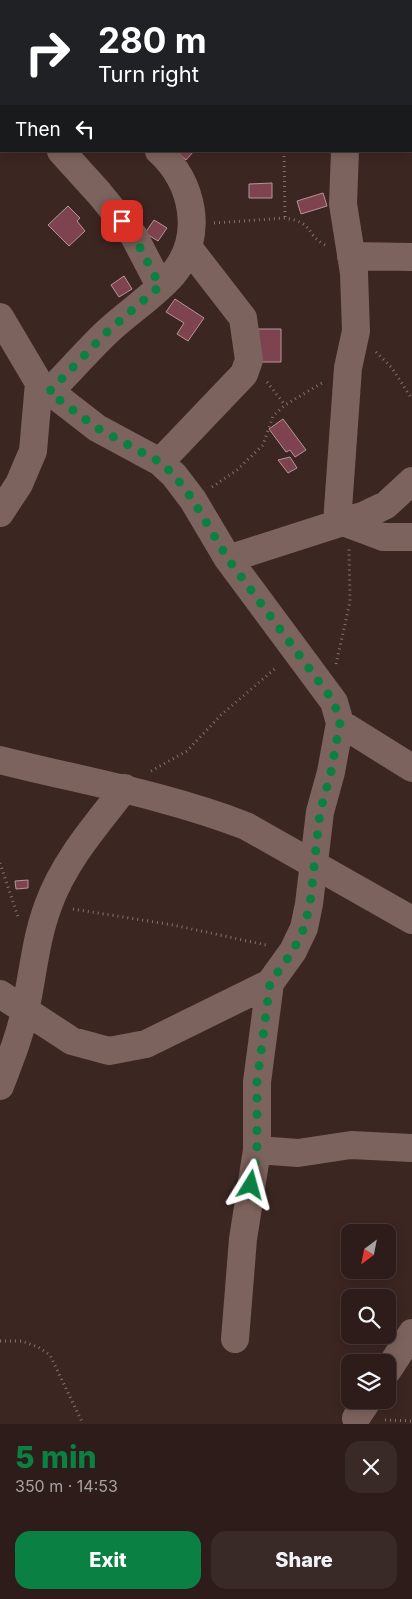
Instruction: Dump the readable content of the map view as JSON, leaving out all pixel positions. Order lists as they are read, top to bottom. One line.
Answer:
{"north":"bottom left","page":{"turn":["280 m","Turn right"],"then":"Then","heading":["5 min","350 m · 14:53"],"buttons":["Exit","Share"]}}
